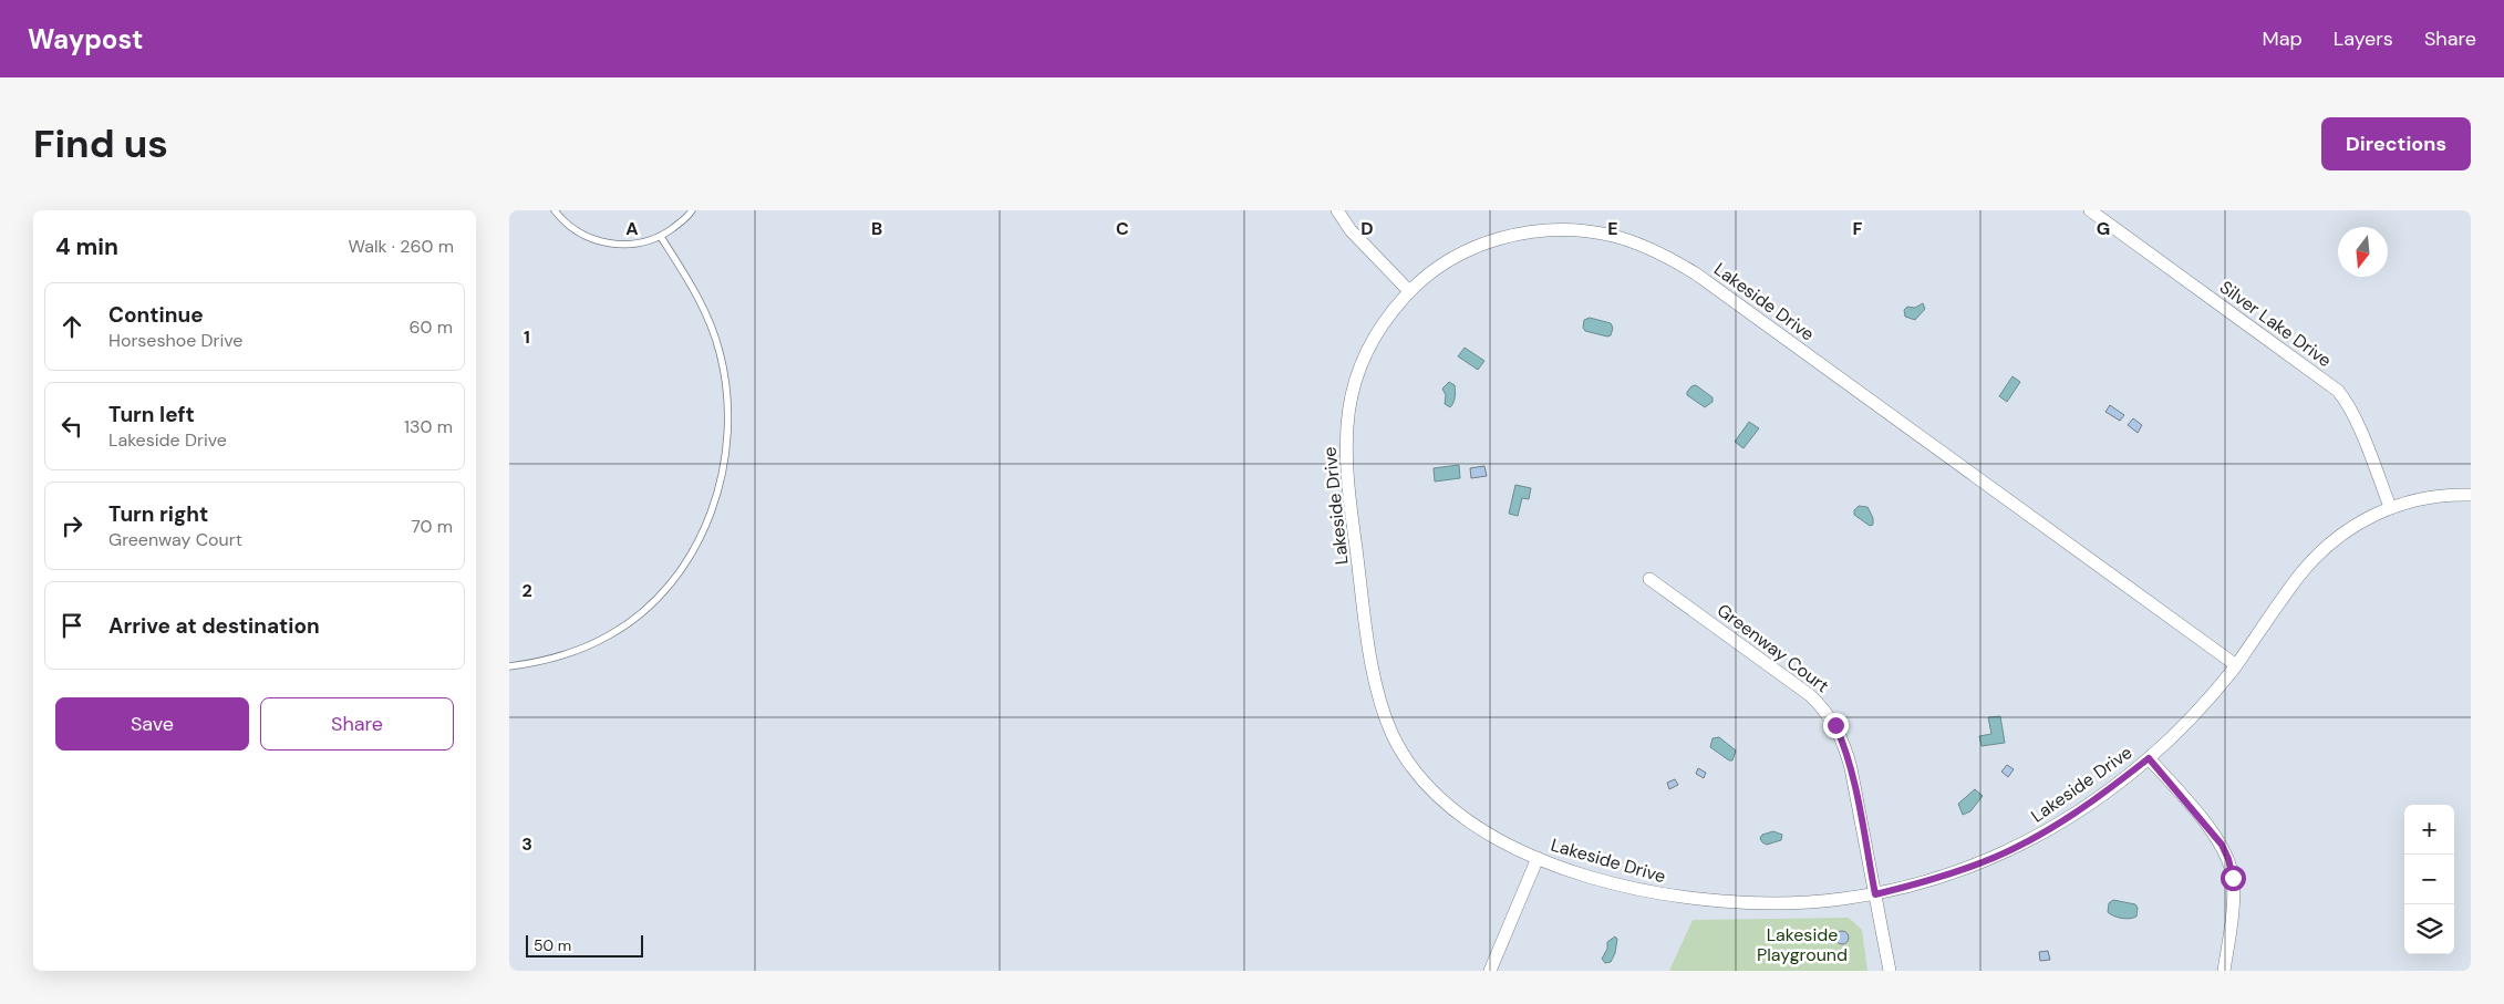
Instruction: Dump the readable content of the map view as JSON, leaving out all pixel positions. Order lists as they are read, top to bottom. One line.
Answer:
{"streets":{"street":["Lakeside Drive","Silver Lake Drive","Greenway Court"]},"crossings":[["Lakeside Drive","Silver Lake Drive"],["Lakeside Drive","Greenway Court"]],"parks":["Lakeside Playground"],"scale_bar":"50 m","north":"bottom","page":{"header":"Waypost","nav":["Map","Layers","Share"],"buttons":["Directions",["Save","Share"]],"title":"Find us","heading":["4 min","Walk · 260 m"],"list":[["Continue","Horseshoe Drive","60 m"],["Turn left","Lakeside Drive","130 m"],["Turn right","Greenway Court","70 m"],"Arrive at destination"],"map_buttons":["+","−"],"scale":"50 m"},"grid":{"columns":["A","B","C","D","E","F","G"],"rows":["1","2","3"]}}
